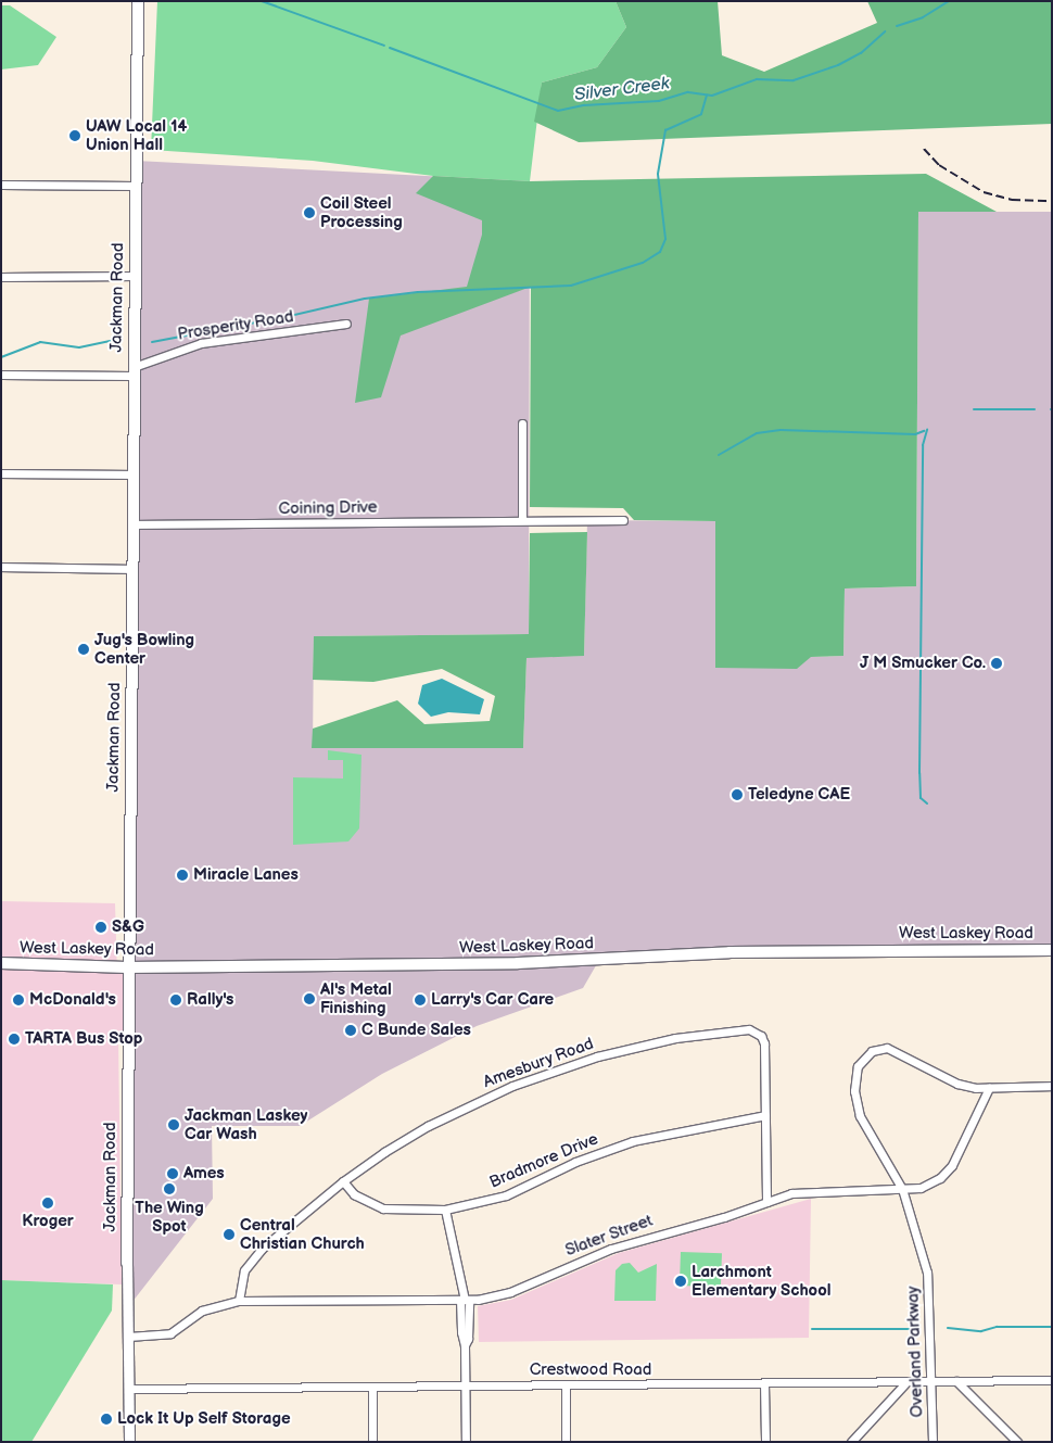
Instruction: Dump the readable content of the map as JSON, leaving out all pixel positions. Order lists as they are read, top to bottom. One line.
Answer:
{"streets":{"main road":["Jackman Road","West Laskey Road"],"street":["Prosperity Road","Coining Drive","Amesbury Road","Bradmore Drive","Slater Street","Overland Parkway","Crestwood Road"]},"crossings":[["Jackman Road","Prosperity Road"],["Jackman Road","Coining Drive"],["Jackman Road","West Laskey Road"],["Jackman Road","Slater Street"],["Jackman Road","Crestwood Road"],["Amesbury Road","Bradmore Drive"],["Amesbury Road","Slater Street"],["Slater Street","Overland Parkway"],["Overland Parkway","Crestwood Road"]],"water":["Silver Creek"],"places":["UAW Local 14 Union Hall","Coil Steel Processing","Jug's Bowling Center","J M Smucker Co.","Teledyne CAE","Miracle Lanes","S&G","Al's Metal Finishing","McDonald's","Rally's","Larry's Car Care","C Bunde Sales","TARTA Bus Stop","Jackman Laskey Car Wash","Ames","The Wing Spot","Kroger","Central Christian Church","Larchmont Elementary School","Lock It Up Self Storage"]}
